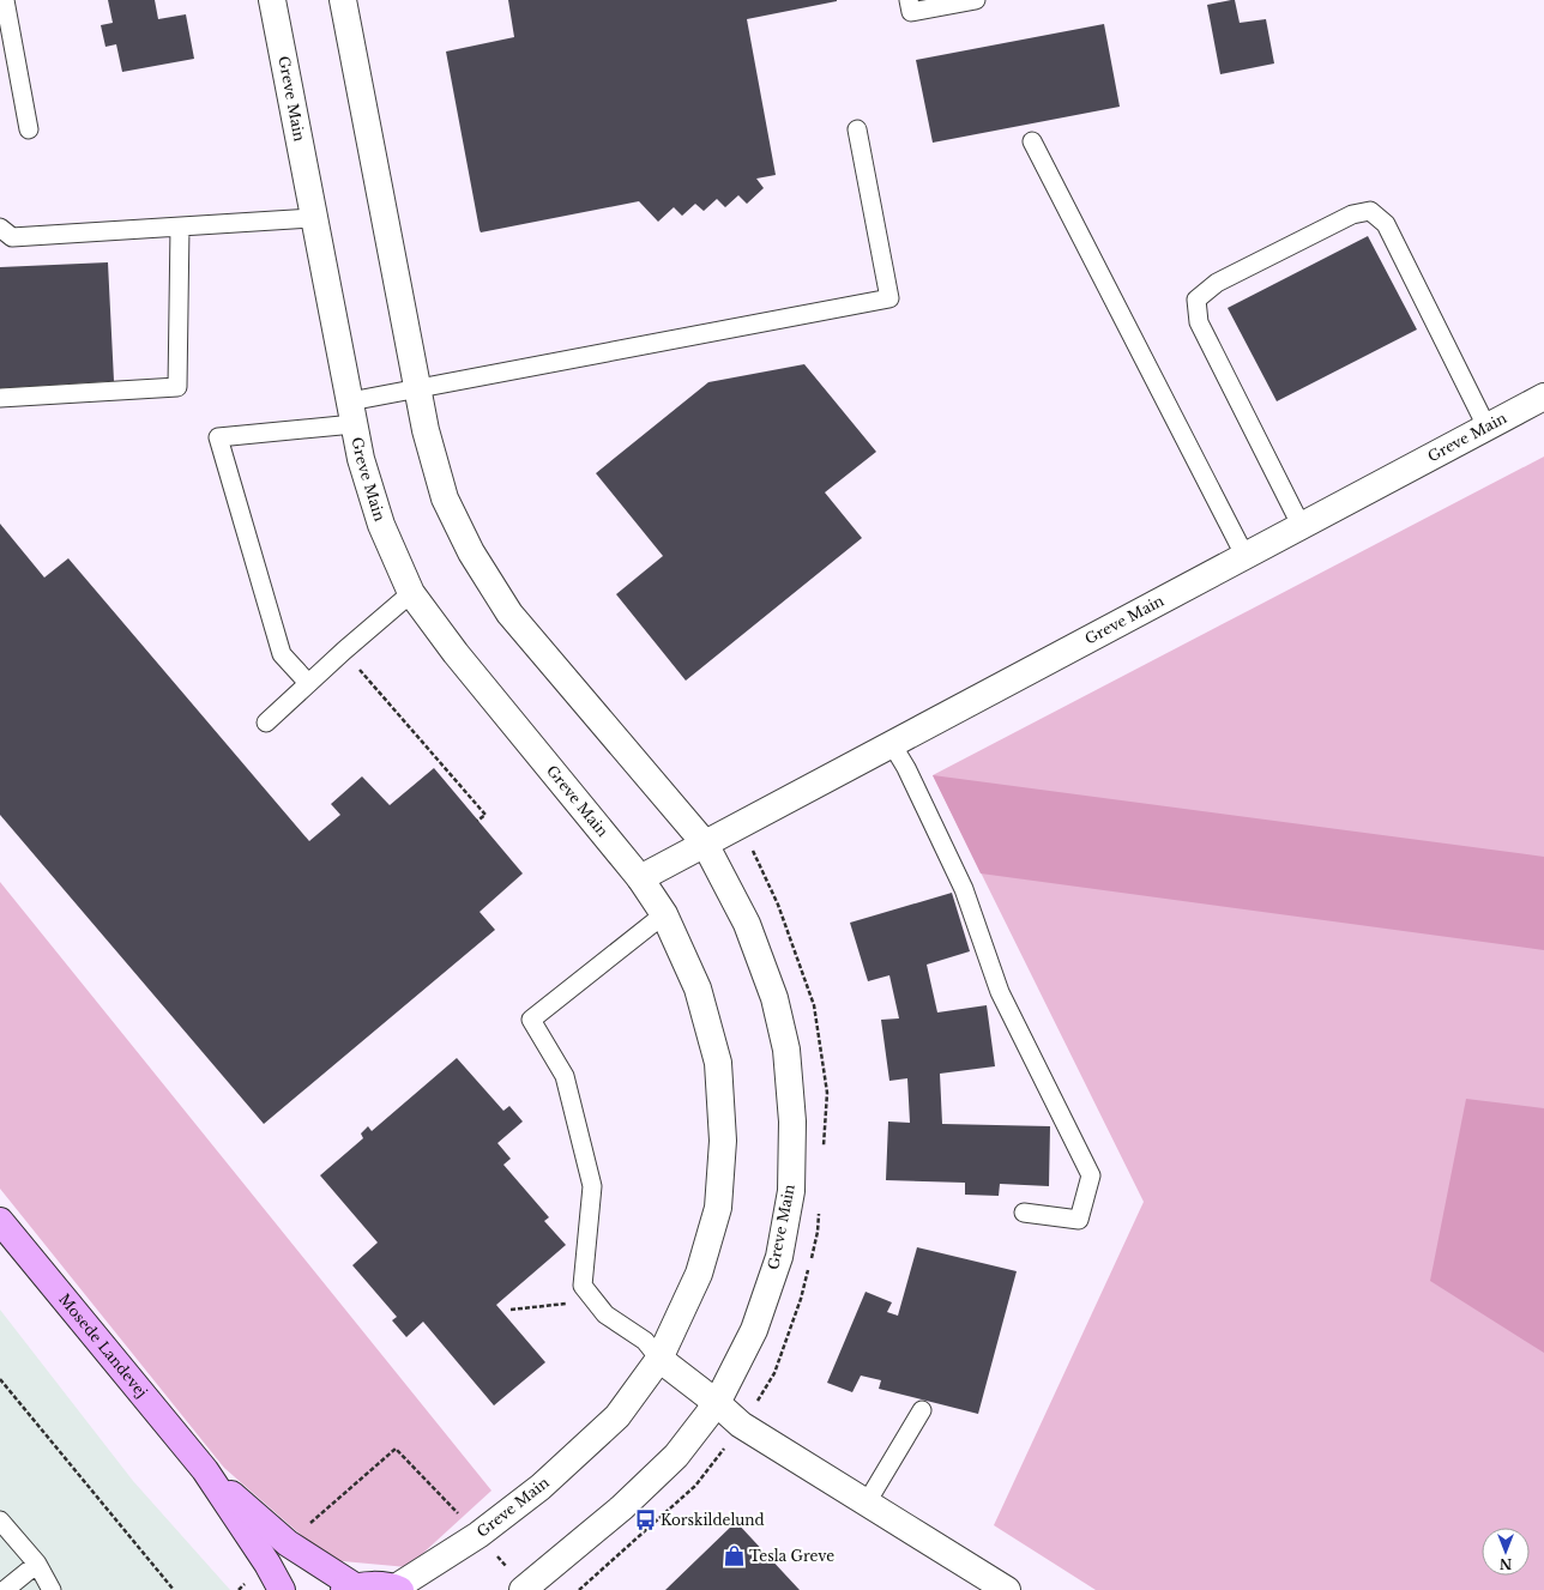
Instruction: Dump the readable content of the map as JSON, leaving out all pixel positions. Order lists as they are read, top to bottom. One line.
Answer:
{"streets":{"main road":["Mosede Landevej"],"street":["Greve Main"]},"places":{"bus stop":["Korskildelund"],"shop":["Tesla Greve"]},"north":"bottom"}
